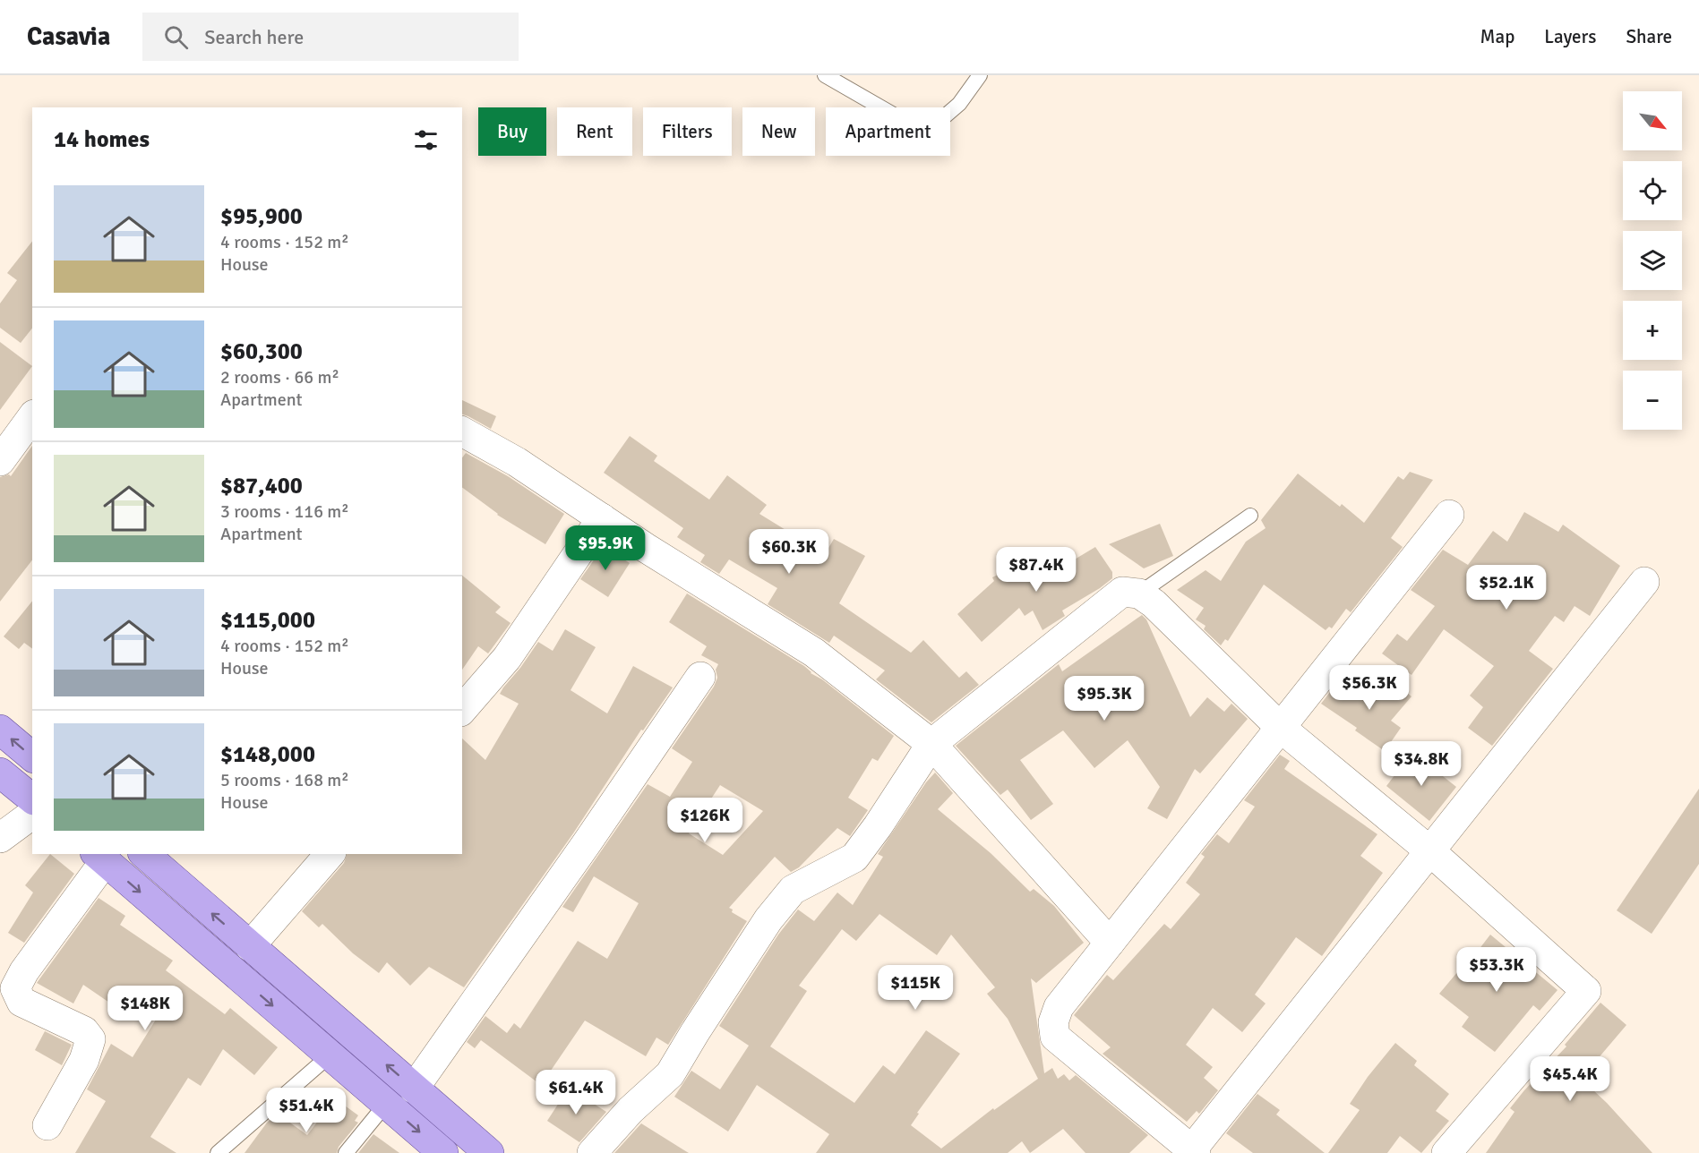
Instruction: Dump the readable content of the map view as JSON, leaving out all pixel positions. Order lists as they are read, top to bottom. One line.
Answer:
{"north":"bottom right","page":{"header":"Casavia","search":"Search here","nav":["Map","Layers","Share"],"map_buttons":["+","−"],"chip":["Buy","Rent","Filters","New","Apartment"],"heading":"14 homes","list":[{"name":"$95,900","note":"4 rooms · 152 m² · House"},{"name":"$60,300","note":"2 rooms · 66 m² · Apartment"},{"name":"$87,400","note":"3 rooms · 116 m² · Apartment"},{"name":"$115,000","note":"4 rooms · 152 m² · House"},{"name":"$148,000","note":"5 rooms · 168 m² · House"}],"price":["$95.9K","$60.3K","$87.4K","$52.1K","$56.3K","$95.3K","$34.8K","$126K","$53.3K","$115K","$148K","$45.4K","$61.4K","$51.4K"]}}
